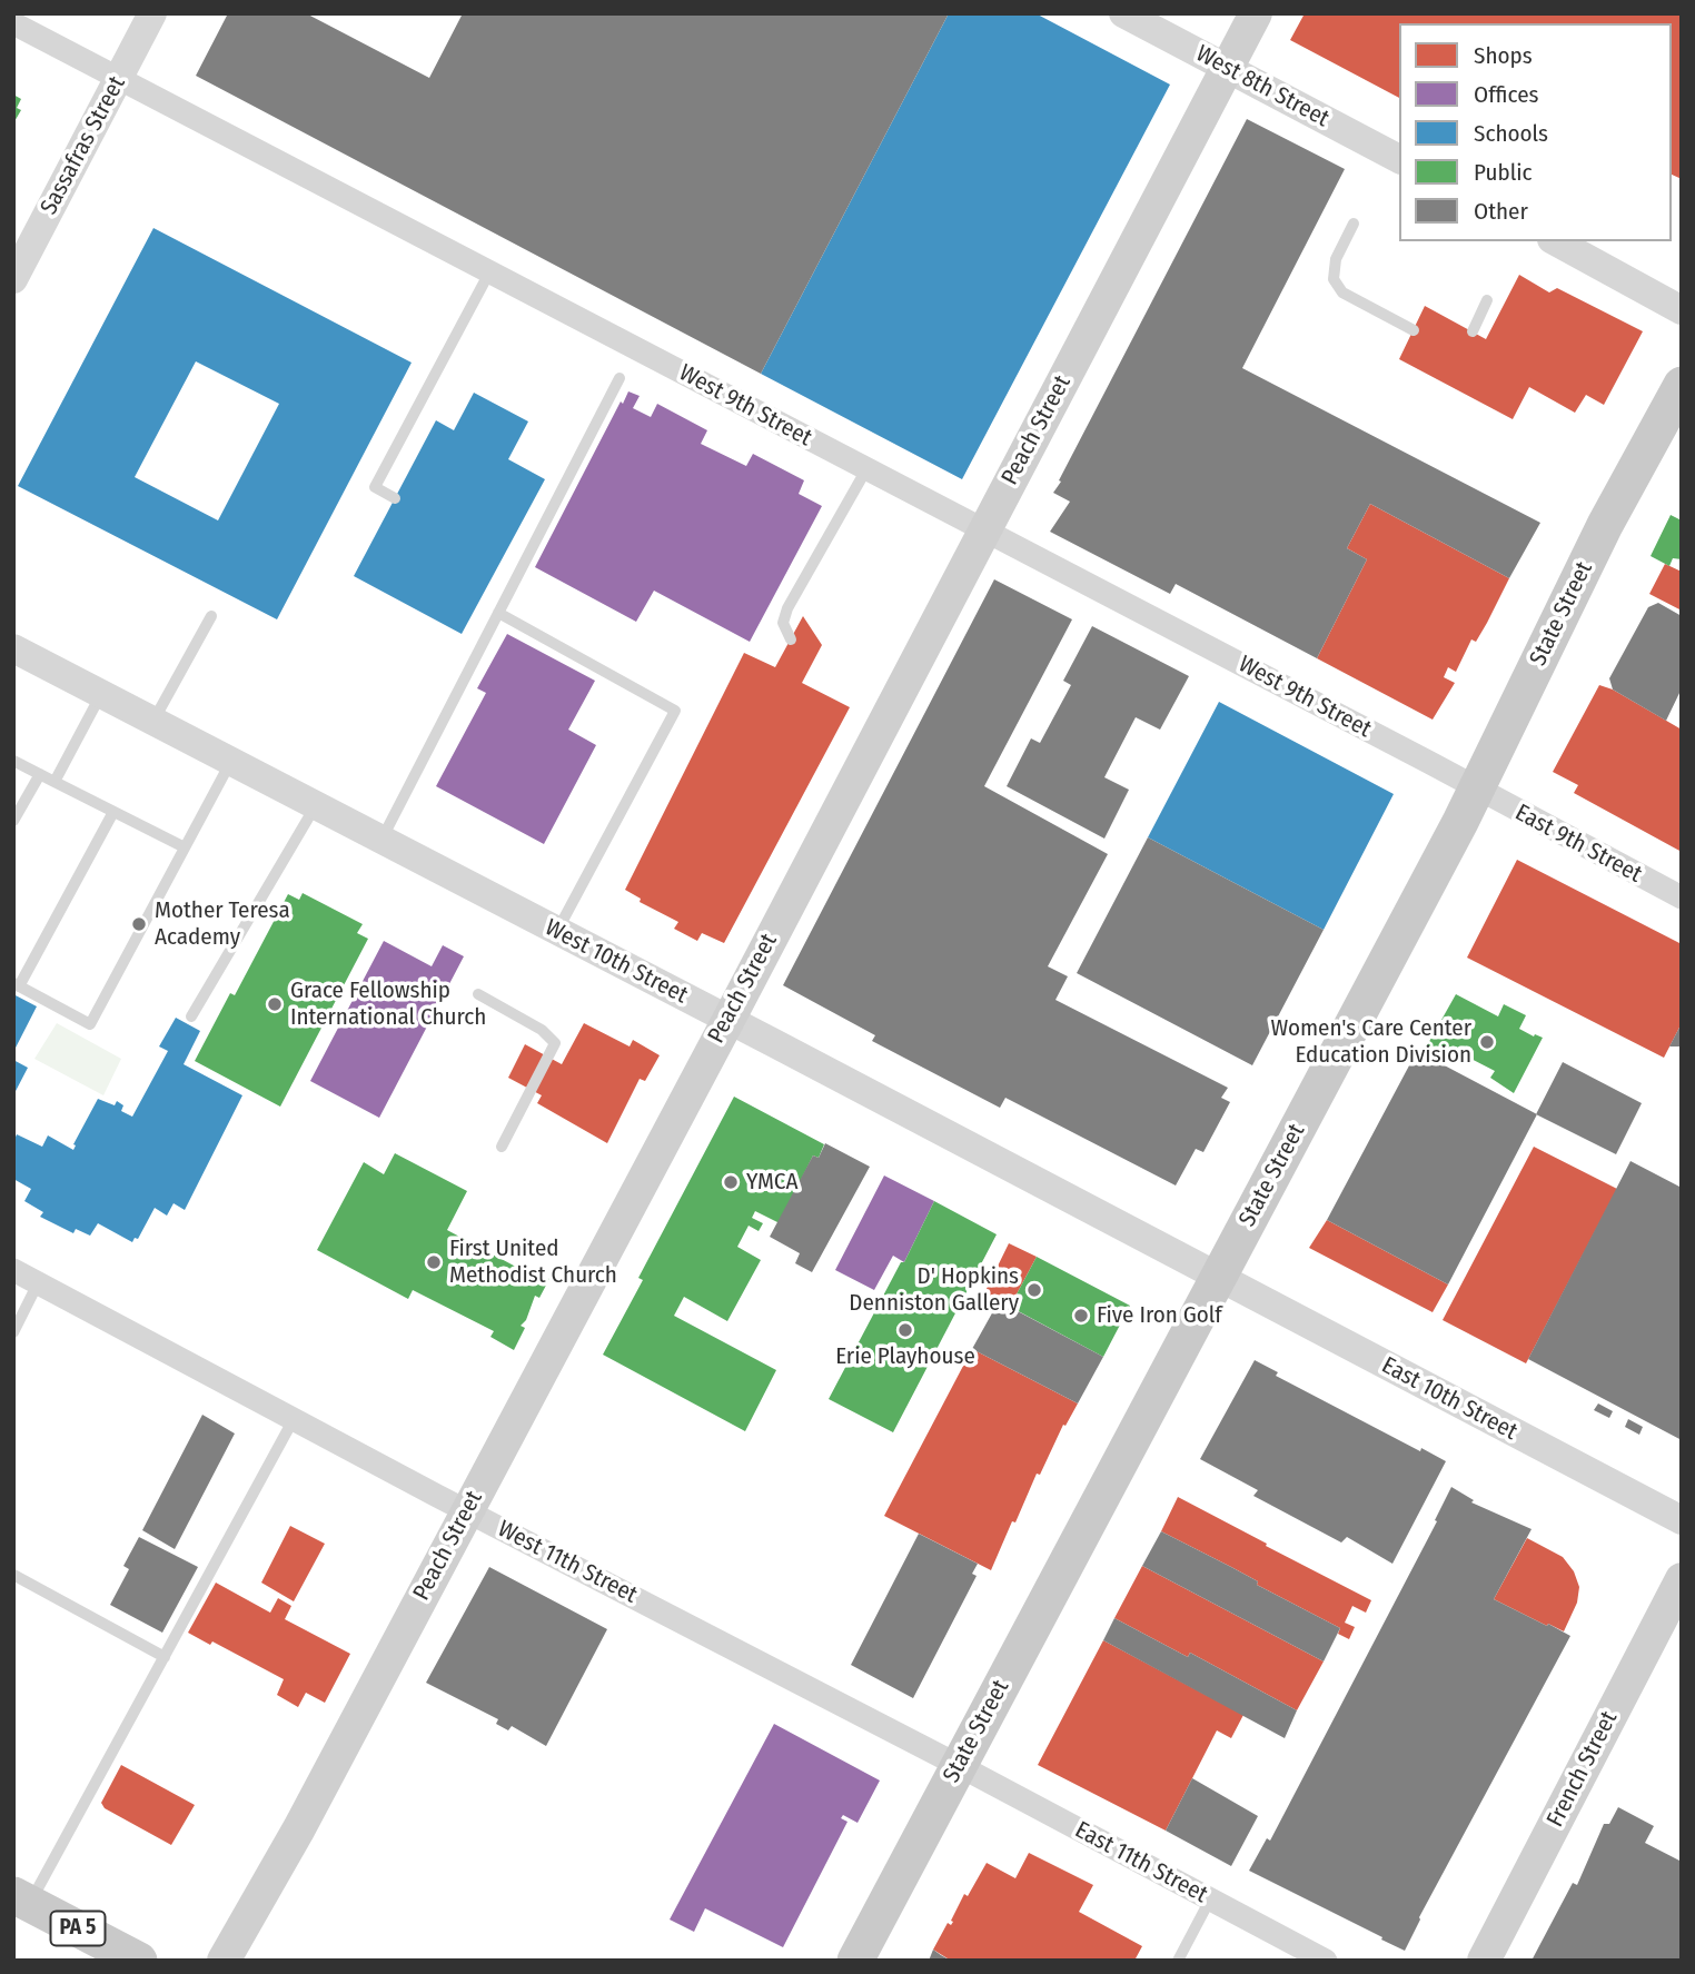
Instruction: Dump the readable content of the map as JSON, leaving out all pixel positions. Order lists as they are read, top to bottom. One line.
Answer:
{"streets":{"main road":["Peach Street","State Street","French Street","PA 5"],"street":["West 8th Street","Sassafras Street","West 9th Street","East 9th Street","West 10th Street","East 10th Street","West 11th Street","East 11th Street"]},"crossings":[["West 8th Street","Peach Street"],["Sassafras Street","West 9th Street"],["West 9th Street","Peach Street"],["West 9th Street","State Street"],["West 9th Street","East 9th Street"],["Peach Street","West 10th Street"],["Peach Street","West 11th Street"],["State Street","East 9th Street"],["State Street","West 10th Street"],["State Street","East 10th Street"],["State Street","West 11th Street"],["State Street","East 11th Street"],["West 10th Street","East 10th Street"],["West 11th Street","East 11th Street"]],"places":["Mother Teresa Academy","Grace Fellowship International Church","Women's Care Center Education Division","YMCA","First United Methodist Church","D' Hopkins Denniston Gallery","Five Iron Golf","Erie Playhouse"],"legend":["Shops","Offices","Schools","Public","Other"]}
